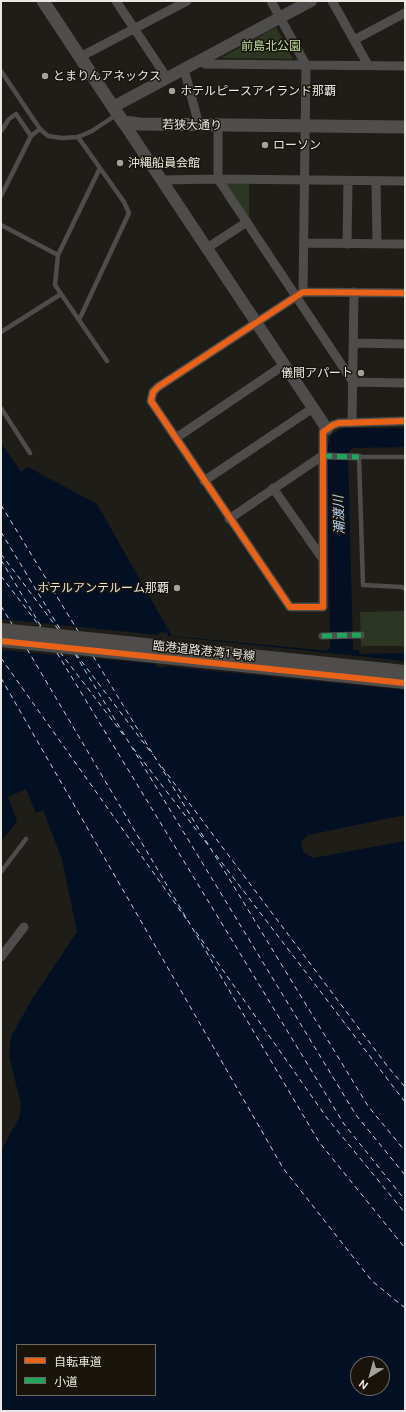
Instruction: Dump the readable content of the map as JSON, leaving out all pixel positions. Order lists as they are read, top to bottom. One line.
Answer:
{"streets":{"main road":["若狭大通り"],"street":["臨港道路港湾1号線"]},"water":["潮渡川"],"parks":["前島北公園"],"places":["とまりんアネックス","ホテルピースアイランド那覇","ローソン","沖縄船員会館","儀間アパート","ホテルアンテルーム那覇"],"legend":["自転車道","小道"],"north":"bottom left"}
